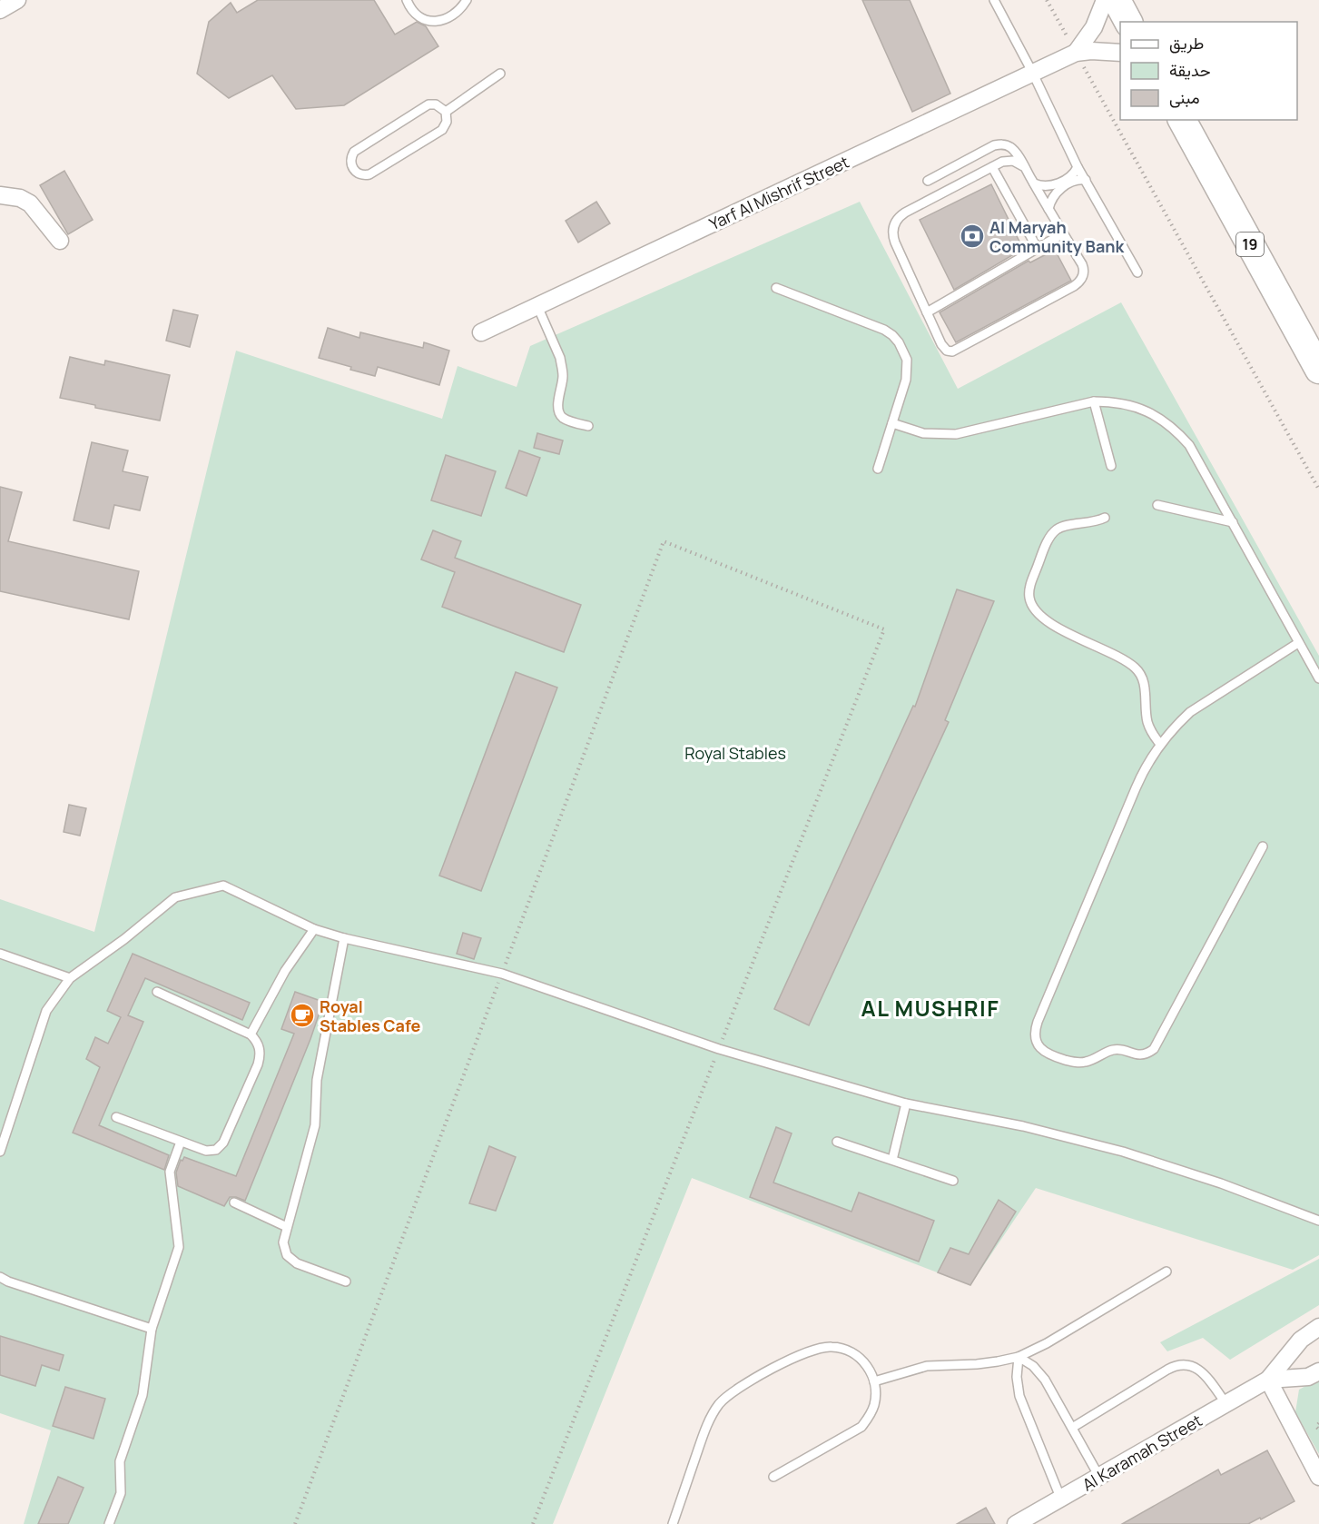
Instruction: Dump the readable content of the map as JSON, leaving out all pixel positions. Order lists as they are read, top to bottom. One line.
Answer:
{"streets":{"main road":["19"],"street":["Yarf Al Mishrif Street","Al Karamah Street"]},"districts":["AL MUSHRIF"],"parks":["Royal Stables"],"places":{"bank":["Al Maryah Community Bank"],"cafe":["Royal Stables Cafe"]},"legend":["طريق","حديقة","مبنى"]}
